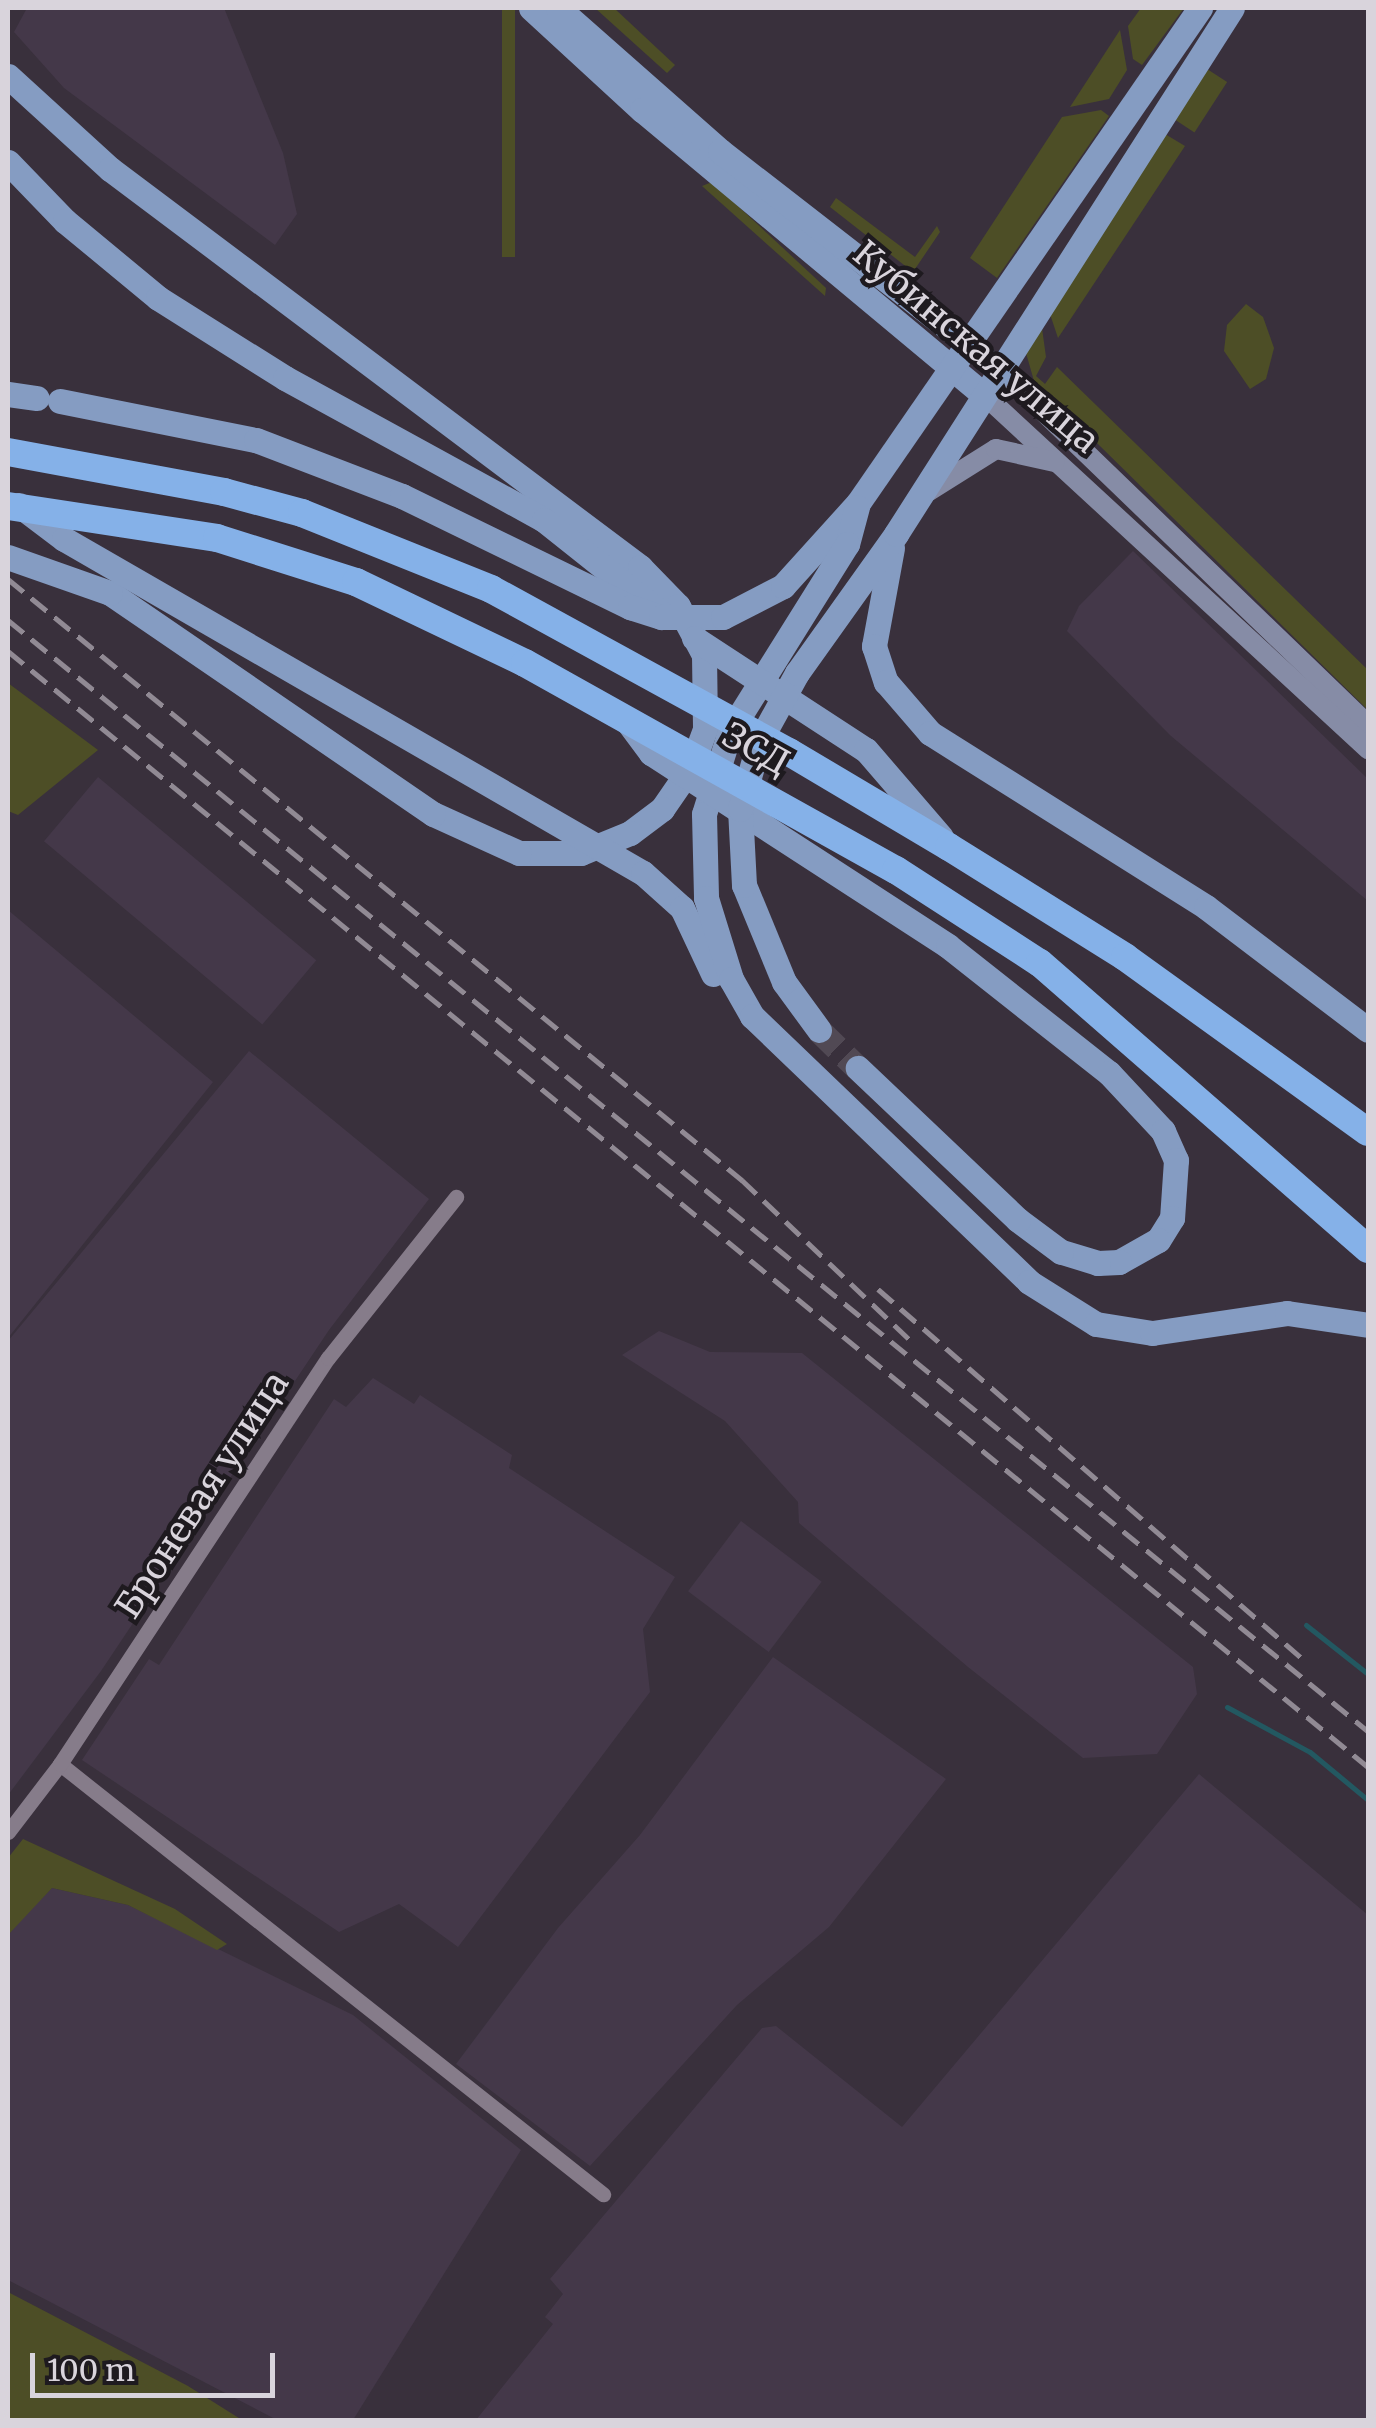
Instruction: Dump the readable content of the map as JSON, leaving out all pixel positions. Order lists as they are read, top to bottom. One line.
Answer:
{"streets":{"highway":["ЗСД"],"main road":["Кубинская улица"],"street":["Броневая улица"]},"scale_bar":"100 m"}
